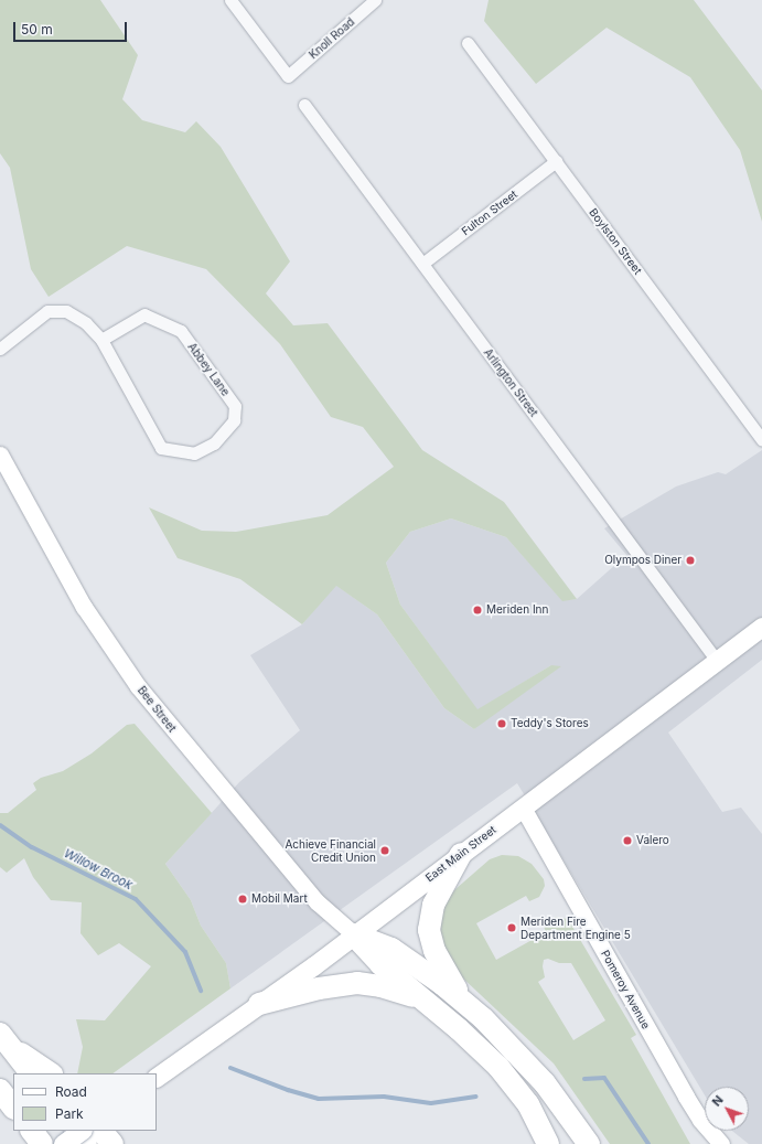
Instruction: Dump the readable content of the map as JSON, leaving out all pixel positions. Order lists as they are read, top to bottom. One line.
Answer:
{"streets":{"main road":["East Main Street"],"street":["Knoll Road","Fulton Street","Boylston Street","Abbey Lane","Arlington Street","Bee Street","Pomeroy Avenue"]},"crossings":[["Fulton Street","Boylston Street"],["Fulton Street","Arlington Street"],["Arlington Street","East Main Street"],["Bee Street","East Main Street"],["East Main Street","Pomeroy Avenue"]],"water":["Willow Brook"],"places":["Olympos Diner","Meriden Inn","Teddy's Stores","Valero","Achieve Financial Credit Union","Mobil Mart","Meriden Fire Department Engine 5"],"legend":["Road","Park"],"scale_bar":"50 m","north":"top left"}
